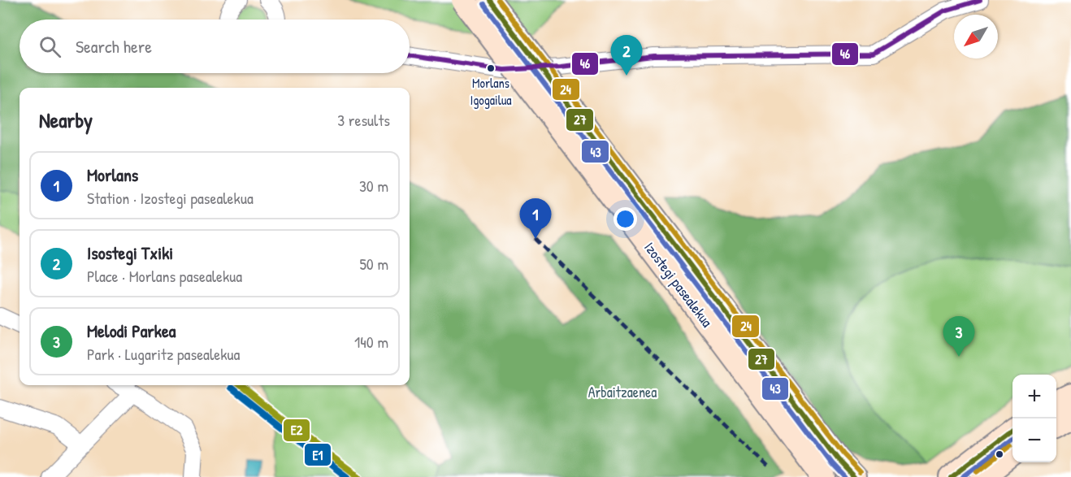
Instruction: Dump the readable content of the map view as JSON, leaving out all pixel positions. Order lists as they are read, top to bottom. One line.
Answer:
{"streets":{"main road":["Izostegi pasealekua"]},"parks":["Arbaitzaenea"],"places":["Morlans Igogailua"],"lines":["transit line 27","transit line 24","transit line 46","transit line 43","transit line E2","transit line E1"],"north":"bottom left","page":{"search":"Search here","pins":["2","1","3"],"heading":["Nearby","3 results"],"list":[{"mark":"1","name":"Morlans","note":"Station · Izostegi pasealekua","value":"30 m"},{"mark":"2","name":"Isostegi Txiki","note":"Place · Morlans pasealekua","value":"50 m"},{"mark":"3","name":"Melodi Parkea","note":"Park · Lugaritz pasealekua","value":"140 m"}],"map_buttons":["+","−"]}}
